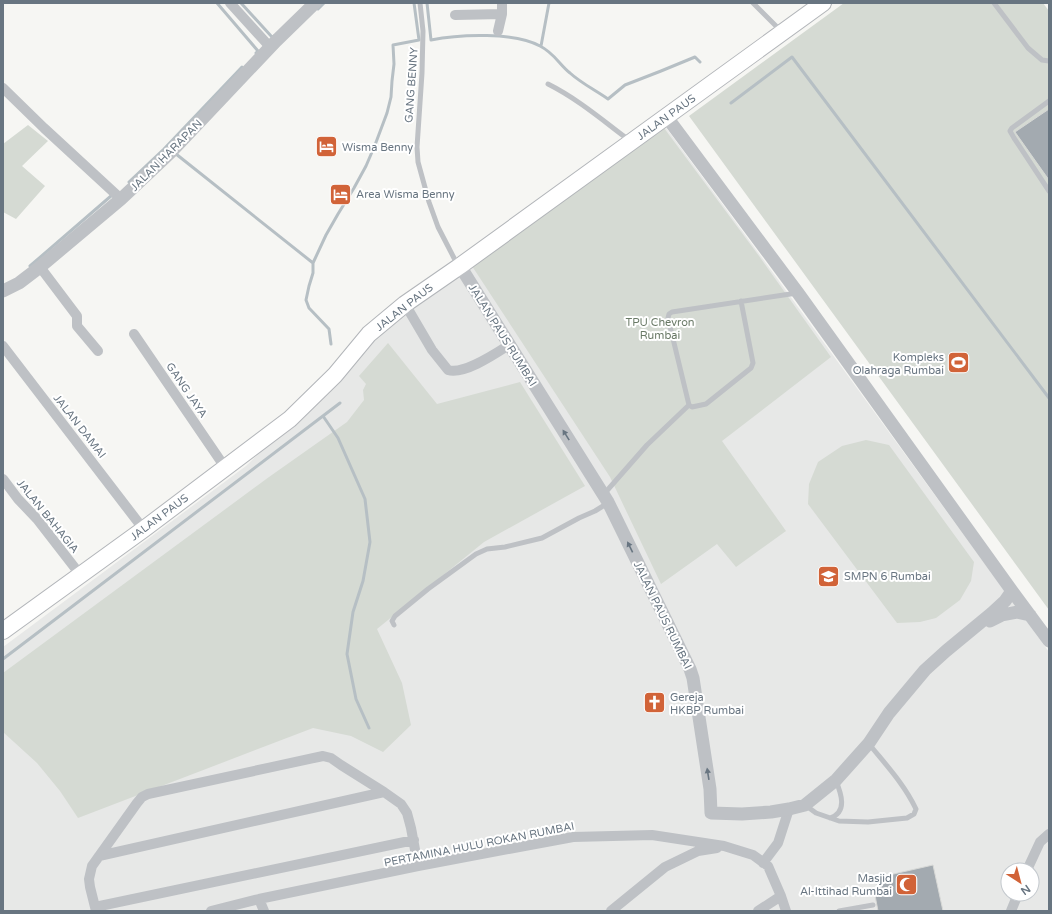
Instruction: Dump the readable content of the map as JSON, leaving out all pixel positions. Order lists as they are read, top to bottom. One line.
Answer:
{"streets":{"main road":["JALAN PAUS"],"street":["JALAN HARAPAN","JALAN PAUS RUMBAI","GANG JAYA","JALAN DAMAI","JALAN BAHAGIA","PERTAMINA HULU ROKAN RUMBAI"],"lane":["GANG BENNY"]},"crossings":[["GANG BENNY","JALAN PAUS"],["GANG BENNY","JALAN PAUS RUMBAI"],["JALAN PAUS","JALAN PAUS RUMBAI"],["JALAN PAUS","GANG JAYA"],["JALAN PAUS","JALAN DAMAI"],["JALAN PAUS","JALAN BAHAGIA"]],"one_way":["JALAN PAUS RUMBAI"],"parks":["TPU Chevron Rumbai"],"places":{"hotel":["Wisma Benny","Area Wisma Benny"],"sports":["Kompleks Olahraga Rumbai"],"school or university":["SMPN 6 Rumbai"],"church":["Gereja HKBP Rumbai"],"mosque":["Masjid Al-Ittihad Rumbai"]},"north":"bottom right"}
